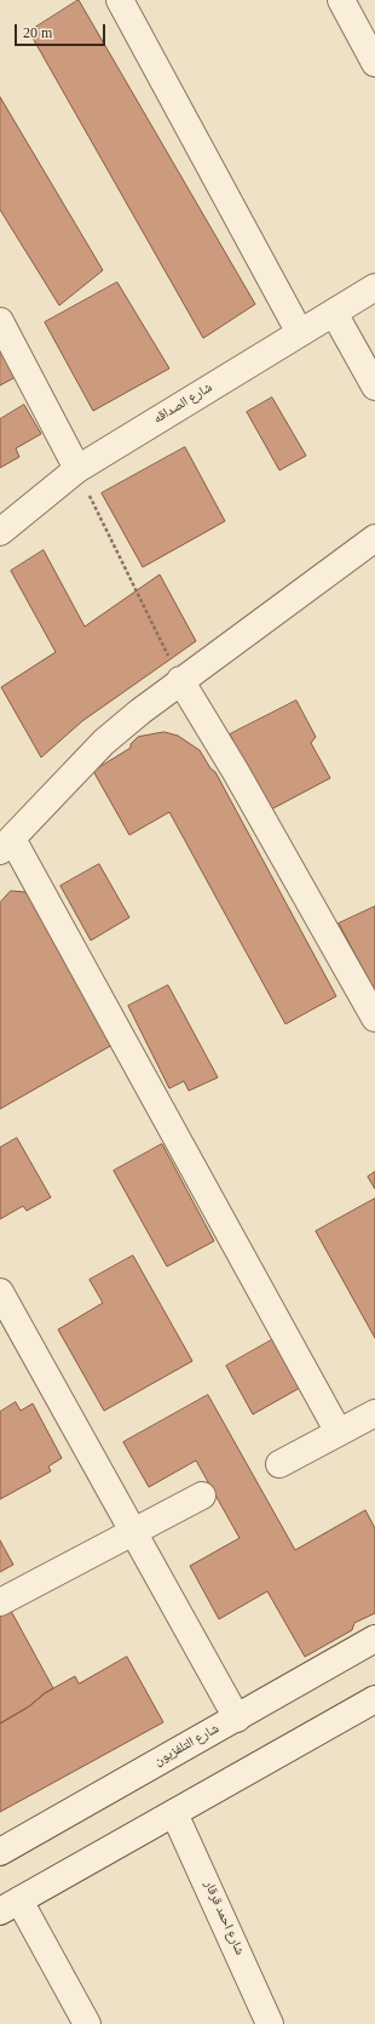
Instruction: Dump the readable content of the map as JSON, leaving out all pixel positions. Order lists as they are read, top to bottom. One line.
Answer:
{"streets":{"street":["شارع الصداقه","شارع التلفزيون","شارع احمد قرقار"]},"scale_bar":"20 m"}
